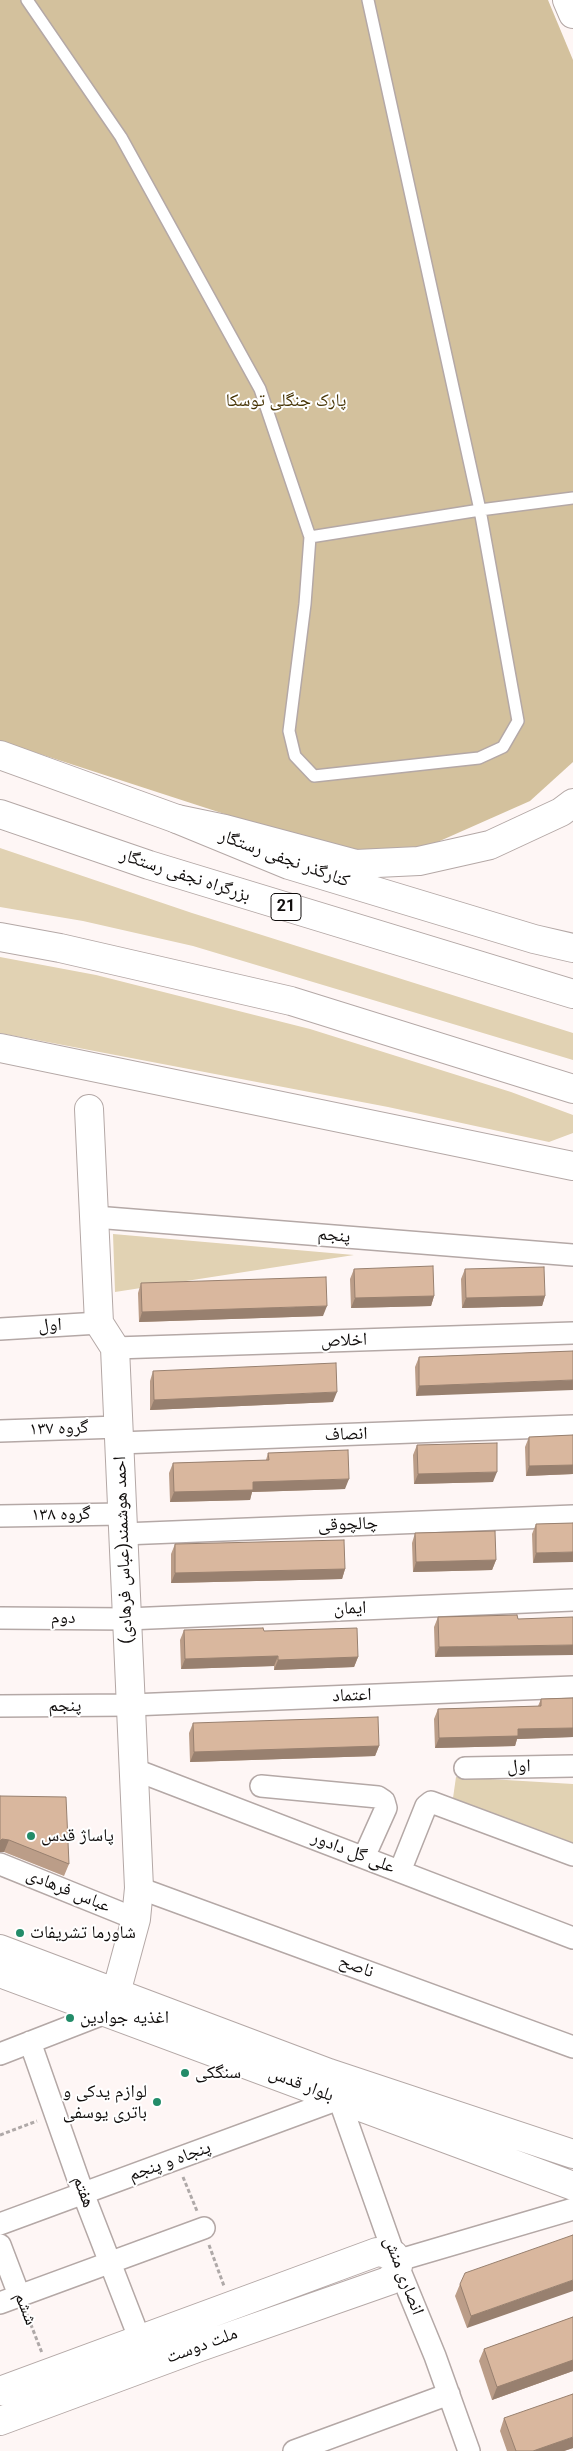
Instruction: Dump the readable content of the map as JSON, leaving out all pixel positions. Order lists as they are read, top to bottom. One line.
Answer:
{"streets":{"main road":["کنارگذر نجفی رستگار","بزرگراه نجفی رستگار","21","احمد هوشمند(عباس فرهادی)","بلوار قدس","ملت دوست"],"street":["پنجم","اول","اخلاص","گروه ۱۳۷","انصاف","گروه ۱۳۸","چالچوقی","ایمان","دوم","اعتماد","علی گل دادور","عباس فرهادی","ناصح","پنجاه و پنجم","هفتم","انصاری منش","ششم"]},"crossings":[["پنجم","احمد هوشمند(عباس فرهادی)"],["پنجم","اعتماد"],["اخلاص","احمد هوشمند(عباس فرهادی)"],["گروه ۱۳۷","انصاف"],["گروه ۱۳۷","احمد هوشمند(عباس فرهادی)"],["انصاف","احمد هوشمند(عباس فرهادی)"],["گروه ۱۳۸","چالچوقی"],["گروه ۱۳۸","احمد هوشمند(عباس فرهادی)"],["چالچوقی","احمد هوشمند(عباس فرهادی)"],["احمد هوشمند(عباس فرهادی)","ایمان"],["احمد هوشمند(عباس فرهادی)","دوم"],["احمد هوشمند(عباس فرهادی)","اعتماد"],["احمد هوشمند(عباس فرهادی)","علی گل دادور"],["احمد هوشمند(عباس فرهادی)","عباس فرهادی"],["احمد هوشمند(عباس فرهادی)","ناصح"],["احمد هوشمند(عباس فرهادی)","بلوار قدس"],["ایمان","دوم"],["بلوار قدس","پنجاه و پنجم"],["بلوار قدس","انصاری منش"],["پنجاه و پنجم","هفتم"],["پنجاه و پنجم","انصاری منش"],["هفتم","ملت دوست"],["انصاری منش","ملت دوست"],["ششم","ملت دوست"]],"parks":["پارک جنگلی توسکا"],"places":["پاساژ قدس","شاورما تشریفات","اغذیه جوادین","سنگکی","لوازم یدکی و باتری یوسفی"]}
